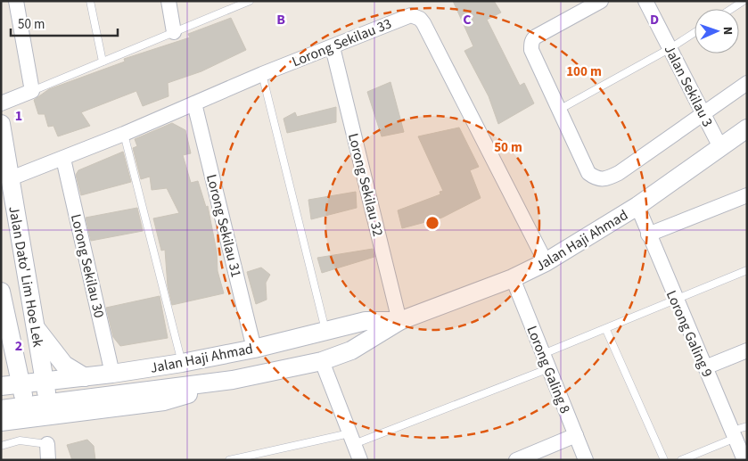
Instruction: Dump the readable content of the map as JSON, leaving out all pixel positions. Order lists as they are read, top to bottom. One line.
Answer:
{"streets":{"street":["Lorong Sekilau 33","Jalan Sekilau 3","Lorong Sekilau 32","Lorong Sekilau 31","Jalan Haji Ahmad","Lorong Sekilau 30","Jalan Dato' Lim Hoe Lek","Lorong Galing 9","Lorong Galing 8"]},"crossings":[["Lorong Sekilau 33","Lorong Sekilau 32"],["Lorong Sekilau 33","Lorong Sekilau 31"],["Lorong Sekilau 33","Jalan Haji Ahmad"],["Lorong Sekilau 33","Lorong Sekilau 30"],["Lorong Sekilau 33","Jalan Dato' Lim Hoe Lek"],["Jalan Sekilau 3","Jalan Haji Ahmad"],["Lorong Sekilau 32","Jalan Haji Ahmad"],["Lorong Sekilau 31","Jalan Haji Ahmad"],["Jalan Haji Ahmad","Lorong Sekilau 30"],["Jalan Haji Ahmad","Jalan Dato' Lim Hoe Lek"],["Jalan Haji Ahmad","Lorong Galing 9"],["Jalan Haji Ahmad","Lorong Galing 8"]],"scale_bar":"50 m","north":"right","grid":{"columns":["B","C","D"],"rows":["1","2"]},"rings":["100 m","50 m"]}
